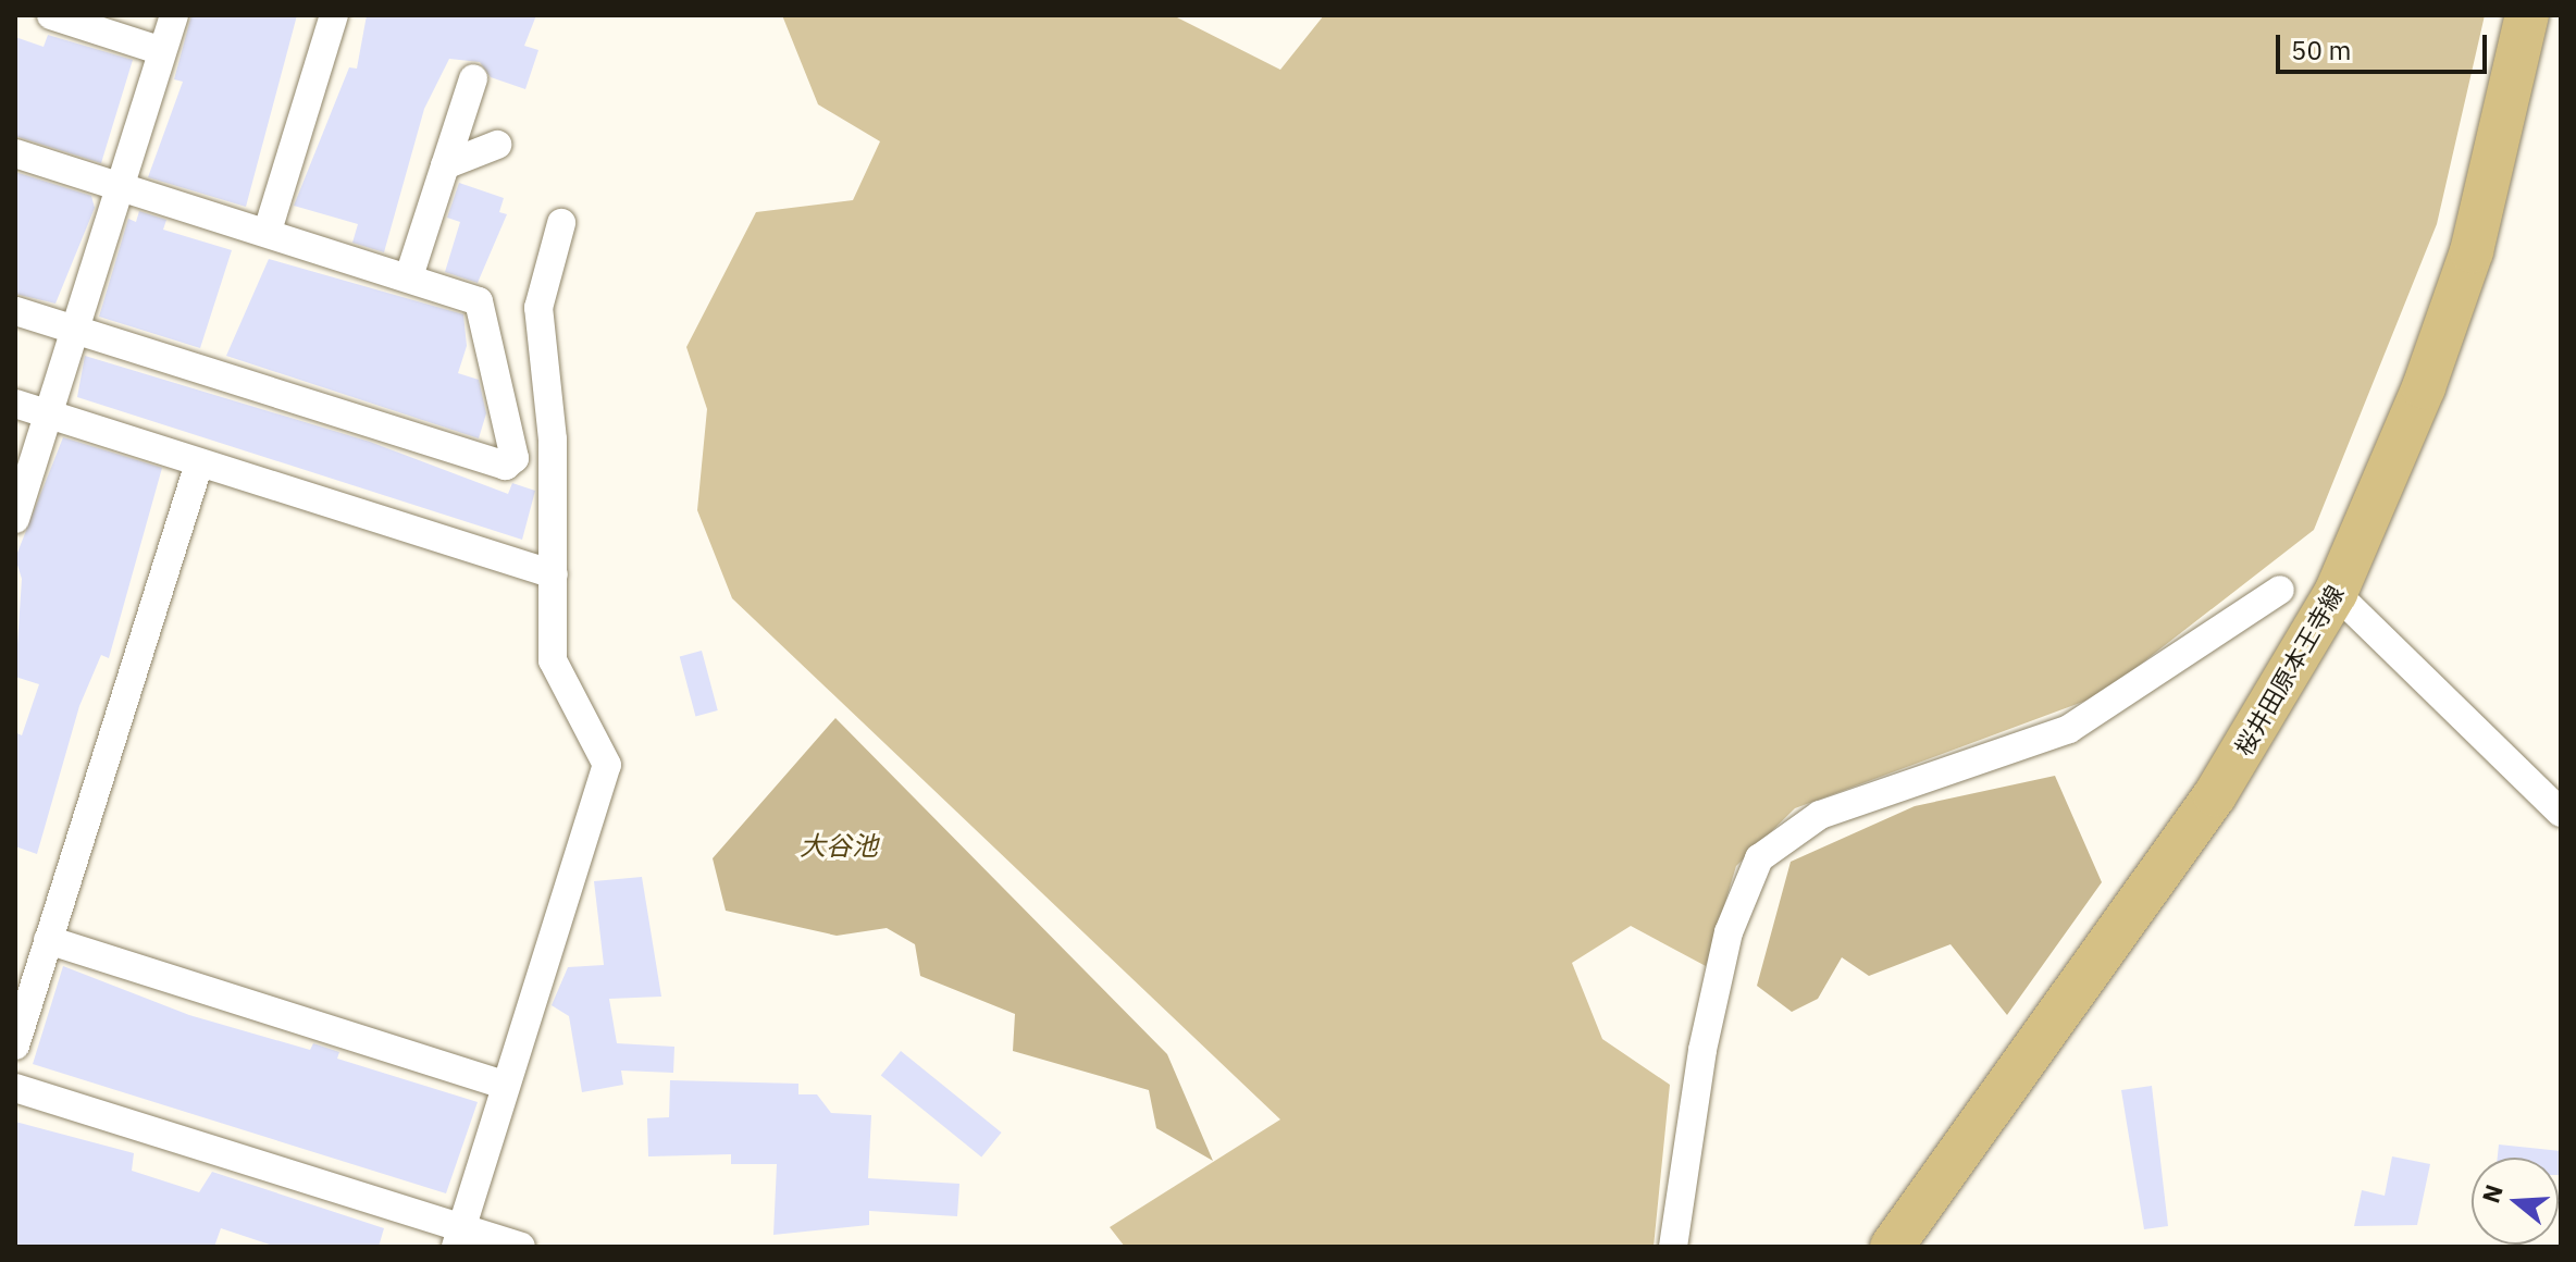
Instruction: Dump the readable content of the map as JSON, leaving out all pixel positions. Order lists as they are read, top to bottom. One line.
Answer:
{"streets":{"main road":["桜井田原本王寺線"]},"water":["大谷池"],"scale_bar":"50 m","north":"left"}
